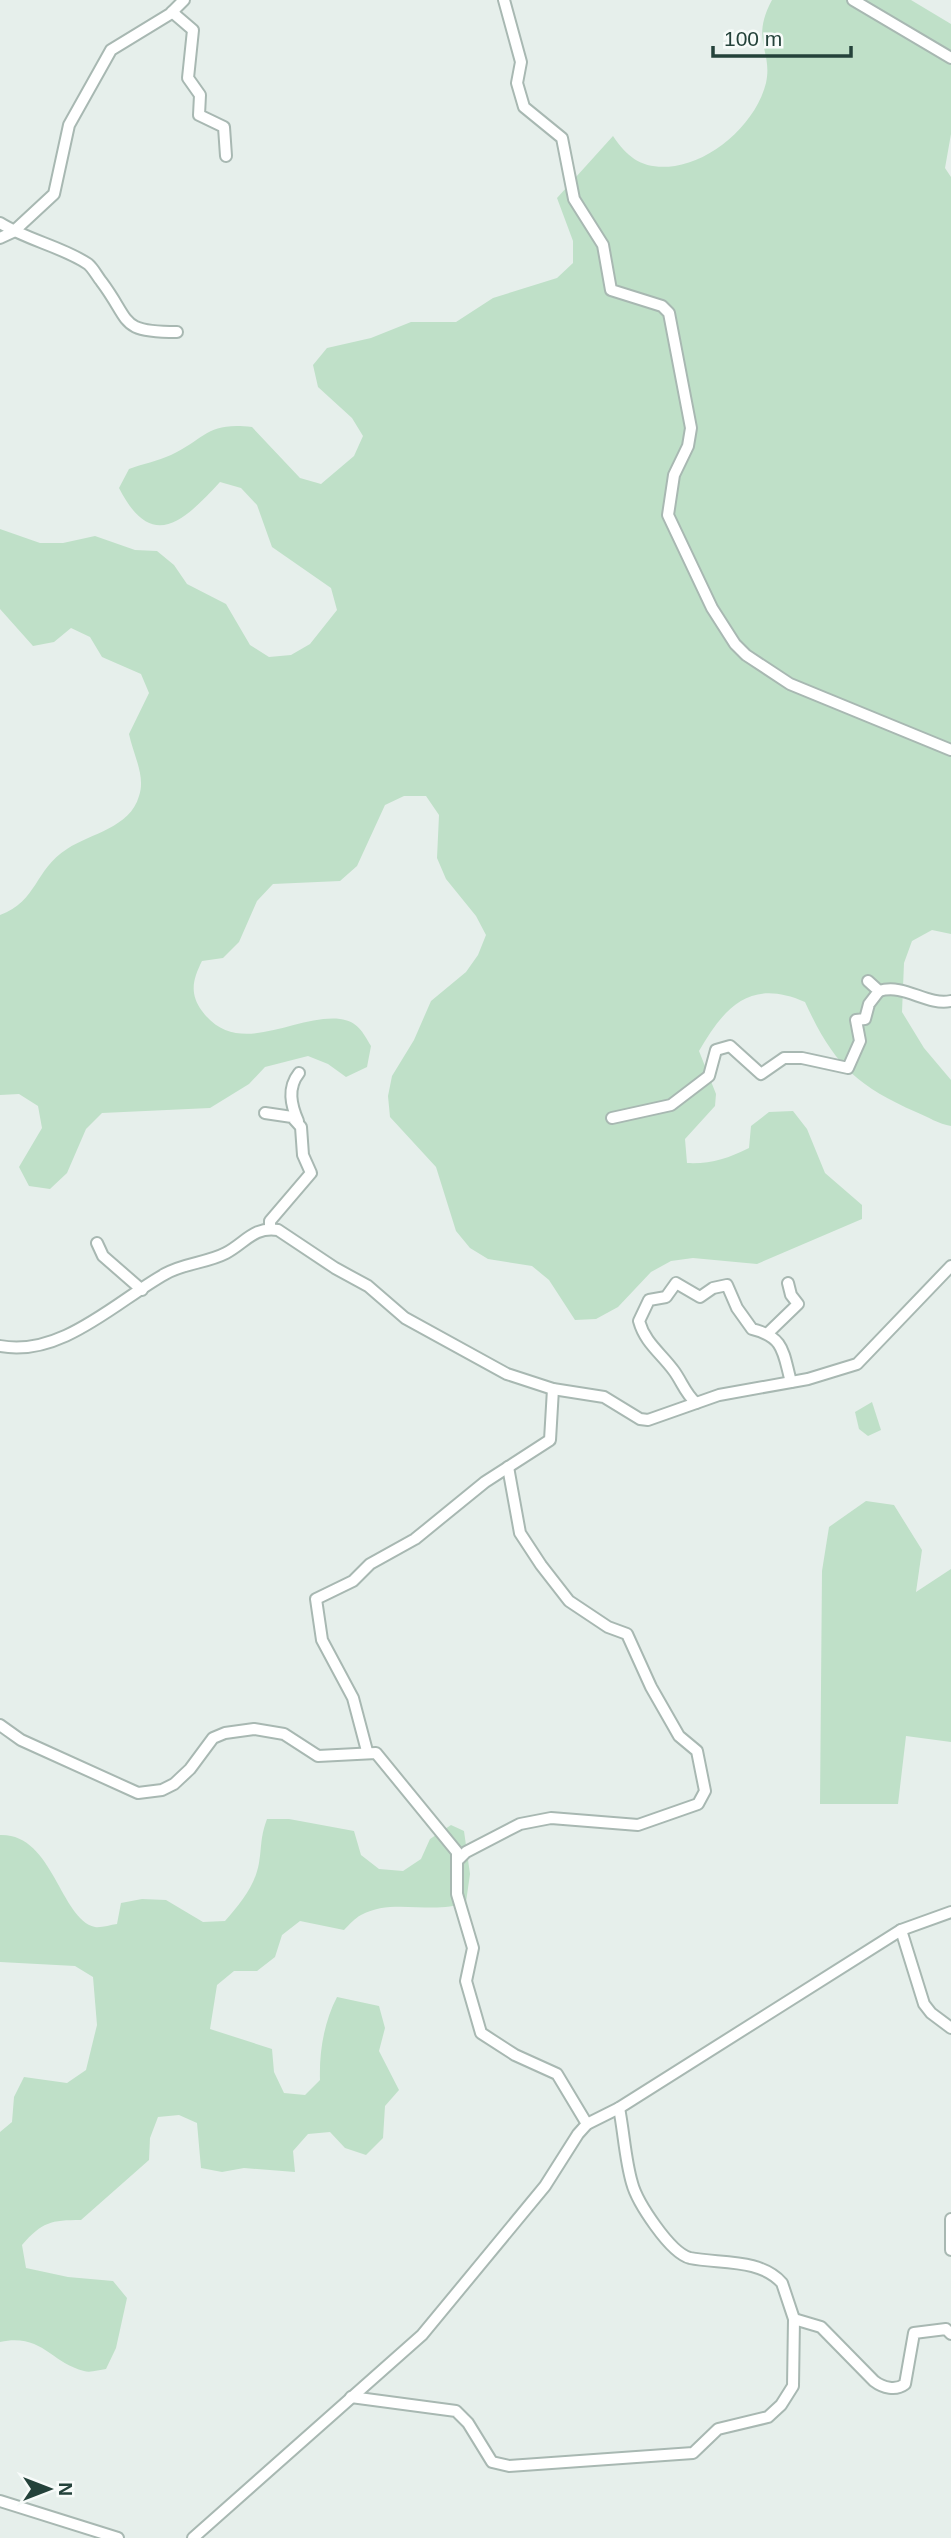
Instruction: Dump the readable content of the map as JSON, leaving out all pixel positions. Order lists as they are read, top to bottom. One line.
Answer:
{"scale_bar":"100 m","north":"right"}
